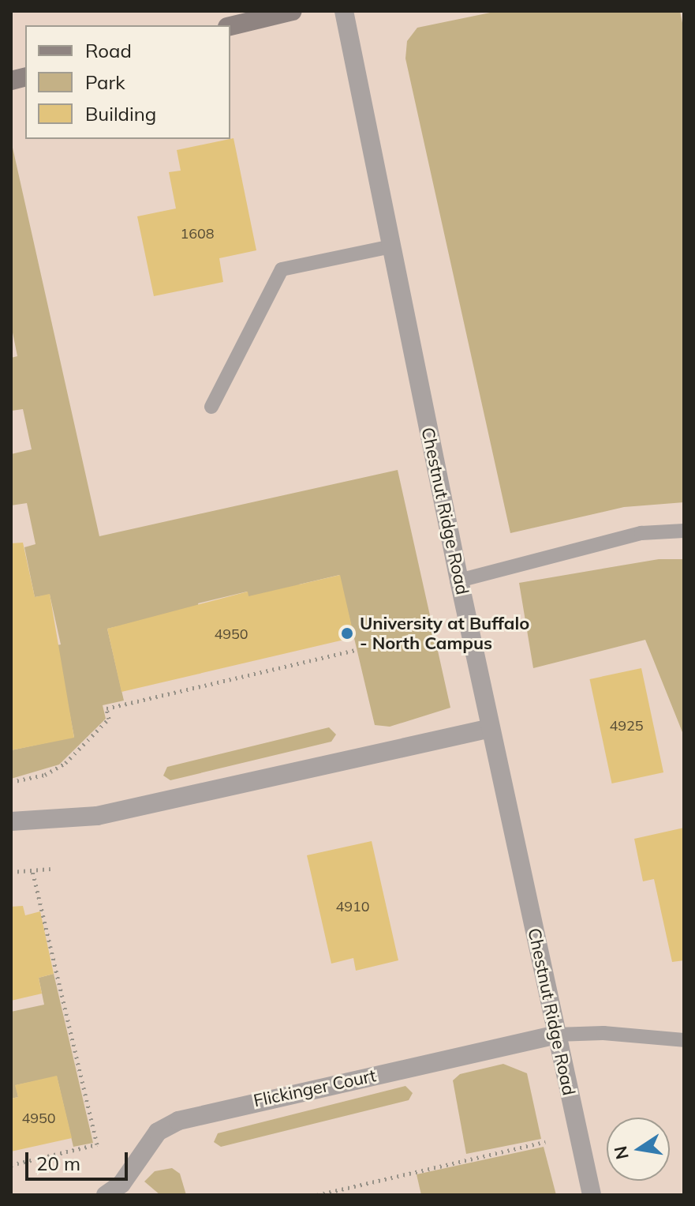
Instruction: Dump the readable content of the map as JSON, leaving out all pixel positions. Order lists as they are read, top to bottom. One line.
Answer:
{"streets":{"street":["Chestnut Ridge Road","Flickinger Court"]},"crossings":[["Chestnut Ridge Road","Flickinger Court"]],"places":["University at Buffalo - North Campus"],"house_numbers":["1608","4950","4925","4910","4950"],"legend":["Road","Park","Building"],"scale_bar":"20 m","north":"left"}
